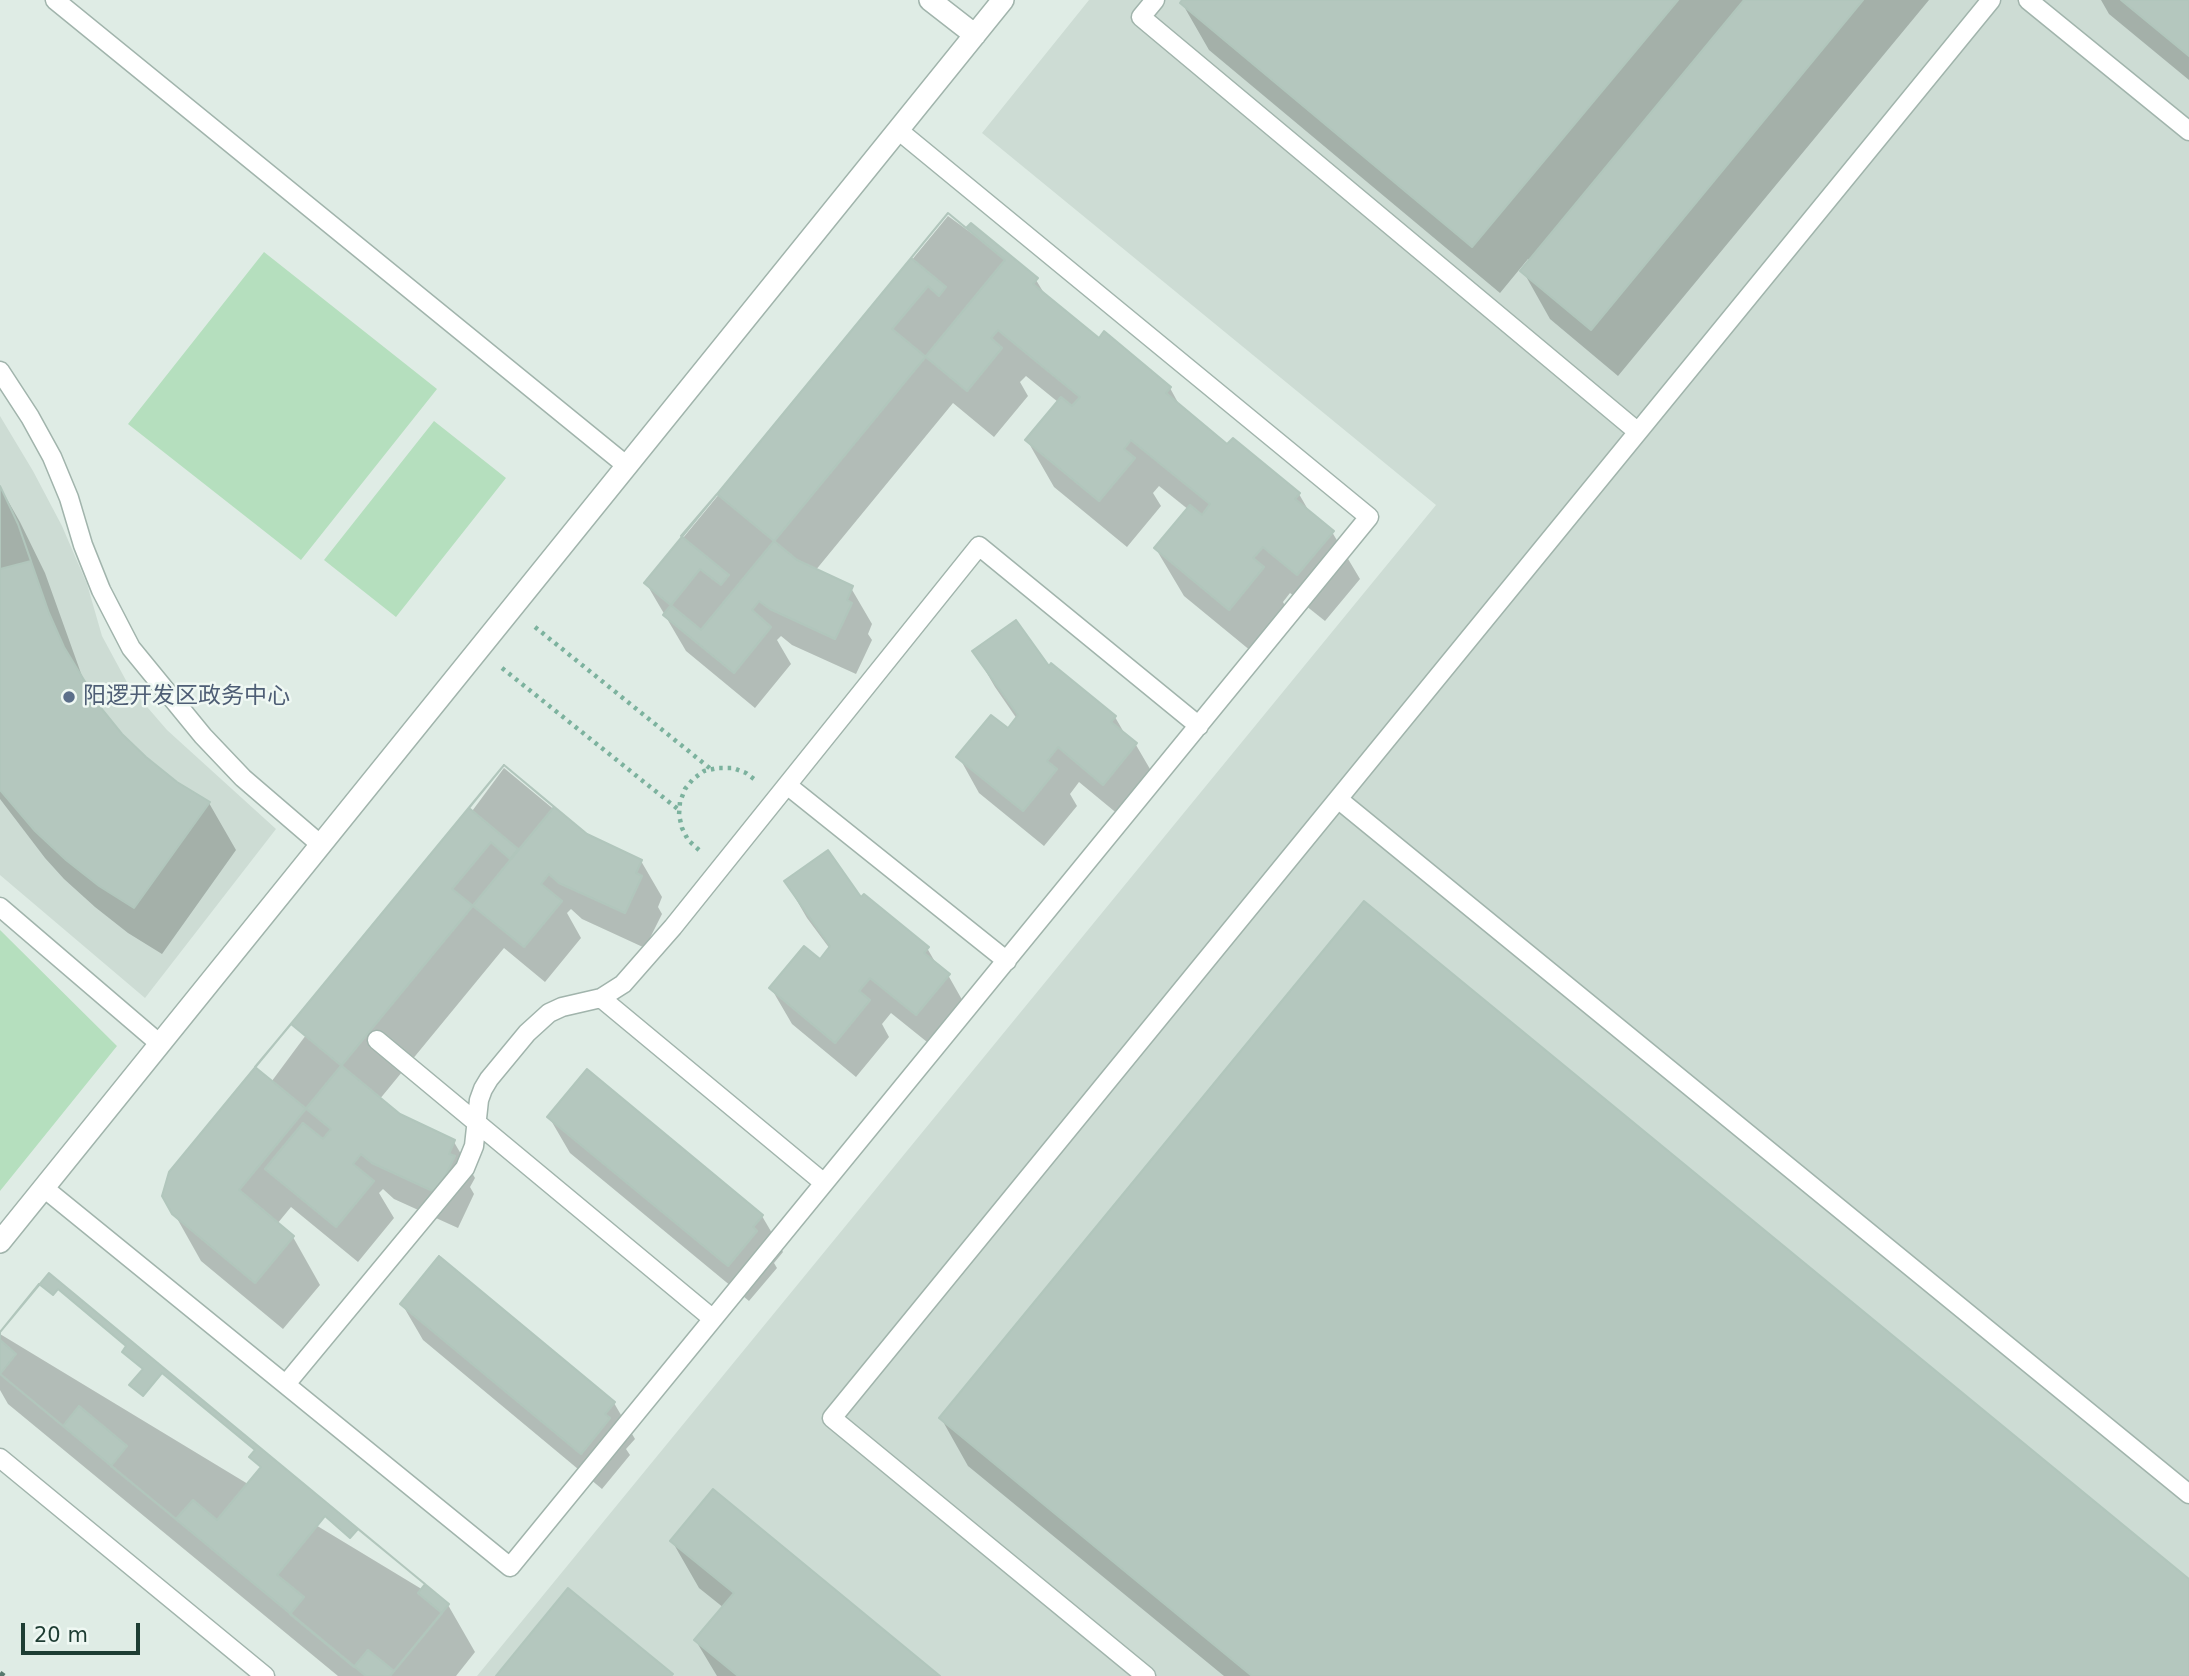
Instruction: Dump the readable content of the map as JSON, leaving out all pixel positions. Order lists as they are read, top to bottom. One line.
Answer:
{"places":["阳逻开发区政务中心"],"scale_bar":"20 m"}
